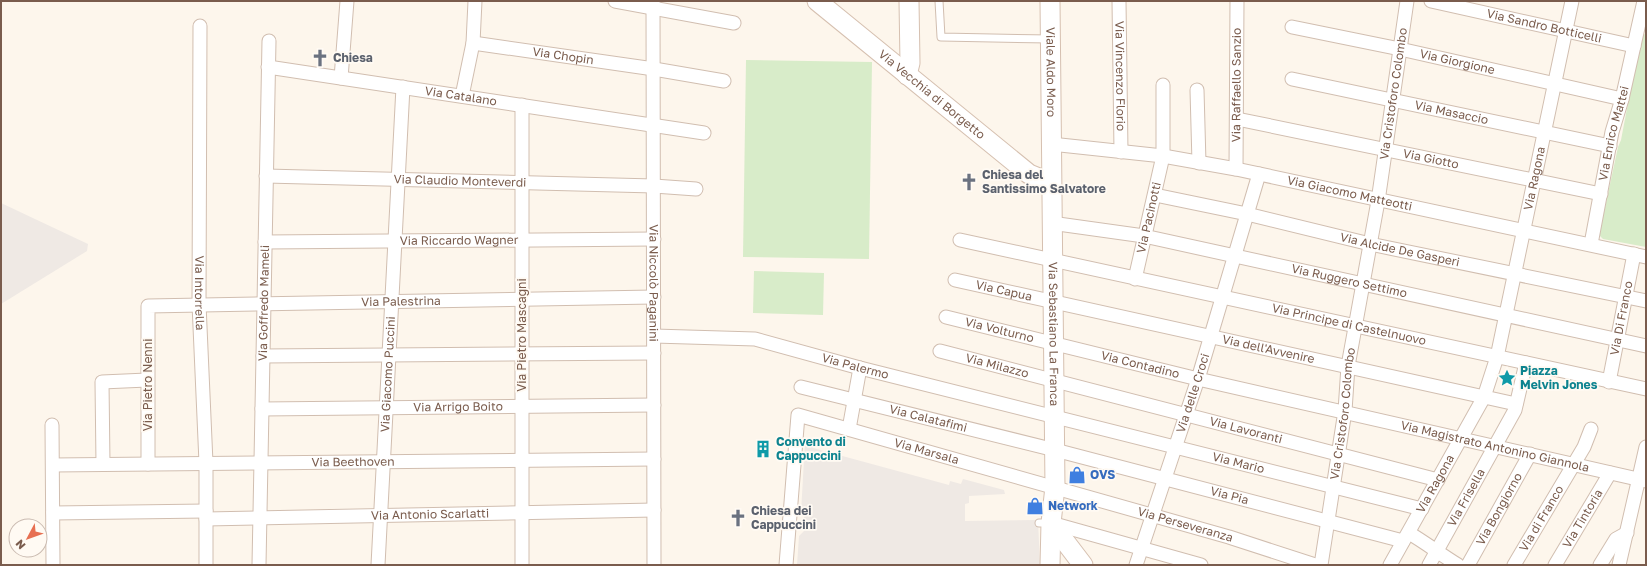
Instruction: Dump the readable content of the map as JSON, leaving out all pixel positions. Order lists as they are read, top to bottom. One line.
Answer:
{"streets":{"main road":["Viale Aldo Moro","Via Vecchia di Borgetto","Via Sebastiano La Franca"],"street":["Via Sandro Botticelli","Via Chopin","Via Giorgione","Via Vincenzo Florio","Via Raffaello Sanzio","Via Cristoforo Colombo","Via Catalano","Via Masaccio","Via Enrico Mattei","Via Giotto","Via Ragona","Via Claudio Monteverdi","Via Giacomo Matteotti","Via Pacinotti","Via Riccardo Wagner","Via Alcide De Gasperi","Via Ruggero Settimo","Via Niccolò Paganini","Via Capua","Via Intorrella","Via Palestrina","Via Goffredo Mameli","Via Di Franco","Via Principe di Castelnuovo","Via Volturno","Via Pietro Mascagni","Via dell'Avvenire","Via Contadino","Via Palermo","Via Milazzo","Via Giacomo Puccini","Via Pietro Nenni","Via delle Croci","Via Arrigo Boito","Via Calatafimi","Via Lavoranti","Via Magistrato Antonino Giannola","Via Marsala","Via Beethoven","Via Mario","Via Pia","Via Frisella","Via Bongiorno","Via Antonio Scarlatti","Via di Franco","Via Tintoria","Via Perseveranza"]},"crossings":[["Via Sandro Botticelli","Via Enrico Mattei"],["Via Sandro Botticelli","Via Ragona"],["Via Chopin","Via Niccolò Paganini"],["Via Giorgione","Via Cristoforo Colombo"],["Via Giorgione","Via Enrico Mattei"],["Via Giorgione","Via Ragona"],["Viale Aldo Moro","Via Giacomo Matteotti"],["Viale Aldo Moro","Via Sebastiano La Franca"],["Via Vincenzo Florio","Via Giacomo Matteotti"],["Via Raffaello Sanzio","Via Giotto"],["Via Raffaello Sanzio","Via Giacomo Matteotti"],["Via Cristoforo Colombo","Via Masaccio"],["Via Cristoforo Colombo","Via Giotto"],["Via Cristoforo Colombo","Via Giacomo Matteotti"],["Via Cristoforo Colombo","Via Alcide De Gasperi"],["Via Cristoforo Colombo","Via Ruggero Settimo"],["Via Cristoforo Colombo","Via Principe di Castelnuovo"],["Via Cristoforo Colombo","Via dell'Avvenire"],["Via Cristoforo Colombo","Via Contadino"],["Via Cristoforo Colombo","Via Lavoranti"],["Via Cristoforo Colombo","Via Magistrato Antonino Giannola"],["Via Cristoforo Colombo","Via Mario"],["Via Cristoforo Colombo","Via Pia"],["Via Vecchia di Borgetto","Via Sebastiano La Franca"],["Via Catalano","Via Niccolò Paganini"],["Via Catalano","Via Goffredo Mameli"],["Via Catalano","Via Pietro Mascagni"],["Via Catalano","Via Giacomo Puccini"],["Via Masaccio","Via Enrico Mattei"],["Via Masaccio","Via Ragona"],["Via Enrico Mattei","Via Giotto"],["Via Enrico Mattei","Via Giacomo Matteotti"],["Via Giotto","Via Ragona"],["Via Ragona","Via Giacomo Matteotti"],["Via Ragona","Via Alcide De Gasperi"],["Via Ragona","Via Ruggero Settimo"],["Via Ragona","Via Principe di Castelnuovo"],["Via Ragona","Via dell'Avvenire"],["Via Ragona","Via Lavoranti"],["Via Ragona","Via Magistrato Antonino Giannola"],["Via Ragona","Via Mario"],["Via Ragona","Via Pia"],["Via Claudio Monteverdi","Via Niccolò Paganini"],["Via Claudio Monteverdi","Via Goffredo Mameli"],["Via Claudio Monteverdi","Via Pietro Mascagni"],["Via Claudio Monteverdi","Via Giacomo Puccini"],["Via Giacomo Matteotti","Via Pacinotti"],["Via Giacomo Matteotti","Via Di Franco"],["Via Giacomo Matteotti","Via Sebastiano La Franca"],["Via Giacomo Matteotti","Via delle Croci"],["Via Pacinotti","Via Alcide De Gasperi"],["Via Pacinotti","Via Ruggero Settimo"],["Via Pacinotti","Via Principe di Castelnuovo"],["Via Riccardo Wagner","Via Niccolò Paganini"],["Via Riccardo Wagner","Via Goffredo Mameli"],["Via Riccardo Wagner","Via Pietro Mascagni"],["Via Riccardo Wagner","Via Giacomo Puccini"],["Via Alcide De Gasperi","Via Di Franco"],["Via Alcide De Gasperi","Via delle Croci"],["Via Ruggero Settimo","Via Di Franco"],["Via Ruggero Settimo","Via Sebastiano La Franca"],["Via Ruggero Settimo","Via delle Croci"],["Via Niccolò Paganini","Via Palestrina"],["Via Niccolò Paganini","Via Palermo"],["Via Niccolò Paganini","Via Arrigo Boito"],["Via Niccolò Paganini","Via Beethoven"],["Via Niccolò Paganini","Via Antonio Scarlatti"],["Via Capua","Via Sebastiano La Franca"],["Via Capua","Via dell'Avvenire"],["Via Intorrella","Via Palestrina"],["Via Intorrella","Via Beethoven"],["Via Intorrella","Via Antonio Scarlatti"],["Via Palestrina","Via Goffredo Mameli"],["Via Palestrina","Via Pietro Mascagni"],["Via Palestrina","Via Giacomo Puccini"],["Via Palestrina","Via Pietro Nenni"],["Via Goffredo Mameli","Via Arrigo Boito"],["Via Goffredo Mameli","Via Beethoven"],["Via Goffredo Mameli","Via Antonio Scarlatti"],["Via Di Franco","Via Principe di Castelnuovo"],["Via Principe di Castelnuovo","Via Sebastiano La Franca"],["Via Principe di Castelnuovo","Via delle Croci"],["Via Principe di Castelnuovo","Via Frisella"],["Via Volturno","Via Sebastiano La Franca"],["Via Volturno","Via Contadino"],["Via Sebastiano La Franca","Via dell'Avvenire"],["Via Sebastiano La Franca","Via Contadino"],["Via Sebastiano La Franca","Via Palermo"],["Via Sebastiano La Franca","Via Milazzo"],["Via Sebastiano La Franca","Via Calatafimi"],["Via Sebastiano La Franca","Via Lavoranti"],["Via Sebastiano La Franca","Via Marsala"],["Via Sebastiano La Franca","Via Mario"],["Via Sebastiano La Franca","Via Pia"],["Via Sebastiano La Franca","Via Perseveranza"],["Via Pietro Mascagni","Via Arrigo Boito"],["Via Pietro Mascagni","Via Beethoven"],["Via Pietro Mascagni","Via Antonio Scarlatti"],["Via dell'Avvenire","Via delle Croci"],["Via Contadino","Via delle Croci"],["Via Contadino","Via Magistrato Antonino Giannola"],["Via Palermo","Via Mario"],["Via Milazzo","Via Lavoranti"],["Via Giacomo Puccini","Via Arrigo Boito"],["Via Giacomo Puccini","Via Beethoven"],["Via Giacomo Puccini","Via Antonio Scarlatti"],["Via Pietro Nenni","Via Beethoven"],["Via delle Croci","Via Lavoranti"],["Via delle Croci","Via Mario"],["Via delle Croci","Via Pia"],["Via delle Croci","Via Perseveranza"],["Via Calatafimi","Via Pia"],["Via Magistrato Antonino Giannola","Via Frisella"],["Via Magistrato Antonino Giannola","Via Bongiorno"],["Via Magistrato Antonino Giannola","Via di Franco"],["Via Magistrato Antonino Giannola","Via Tintoria"],["Via Marsala","Via Perseveranza"],["Via Pia","Via Frisella"]],"places":{"church":["Chiesa","Chiesa del Santissimo Salvatore","Chiesa dei Cappuccini"],"place":["Piazza Melvin Jones"],"building":["Convento di Cappuccini"],"shop":["OVS","Network"]},"north":"bottom left"}
